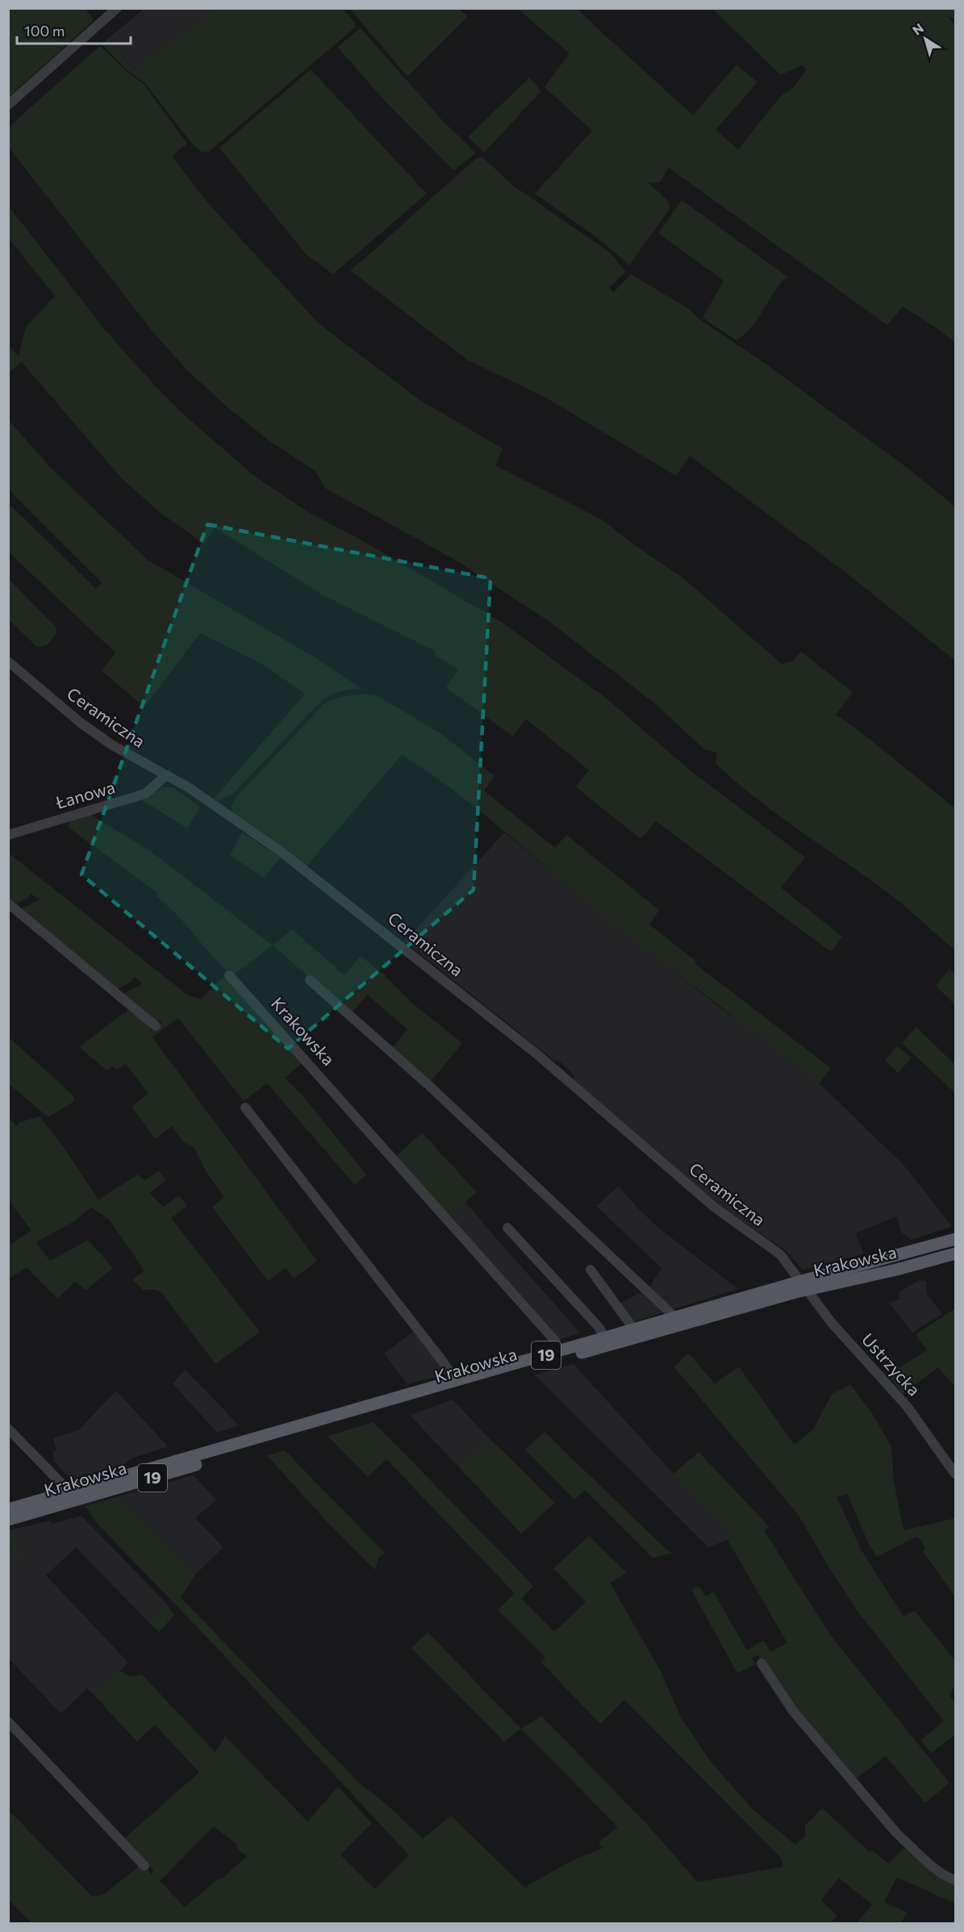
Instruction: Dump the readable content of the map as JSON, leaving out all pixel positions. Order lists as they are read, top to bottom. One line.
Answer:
{"streets":{"main road":["Krakowska","19"],"street":["Ceramiczna","Łanowa","Ustrzycka"]},"crossings":[["Ceramiczna","Łanowa"],["Ceramiczna","Krakowska"],["Ceramiczna","Ustrzycka"],["Krakowska","Ustrzycka"]],"scale_bar":"100 m","north":"top left"}
